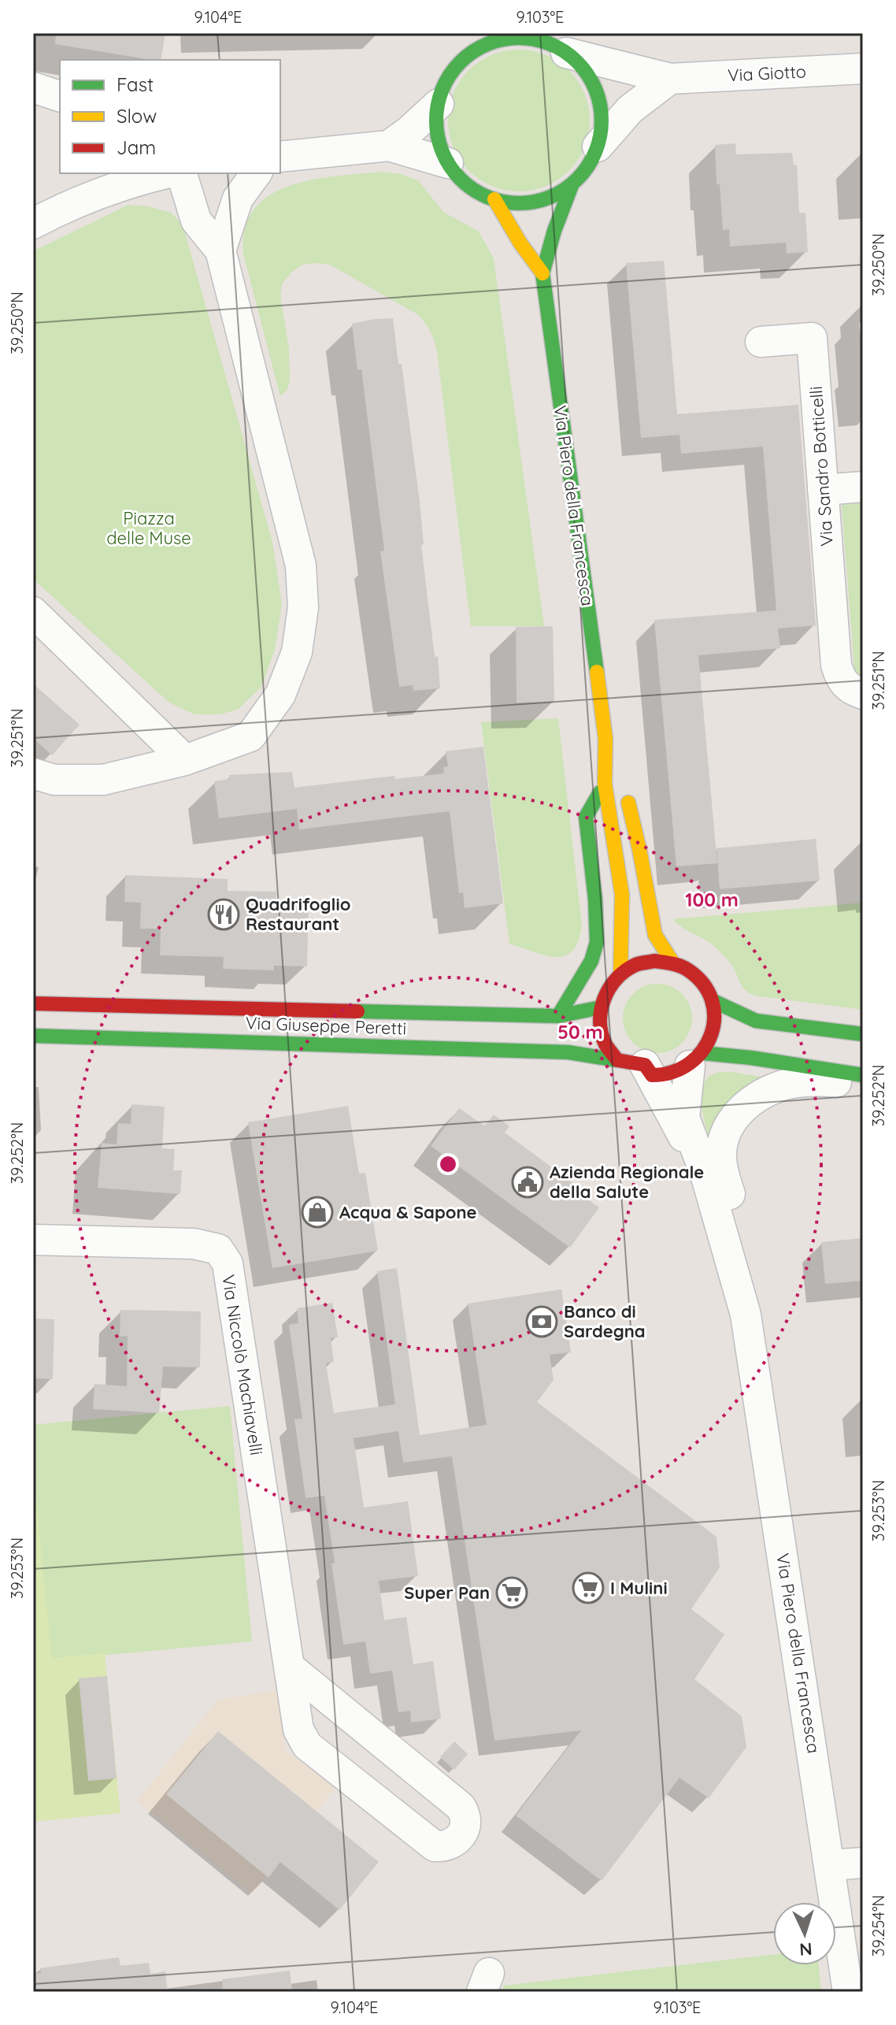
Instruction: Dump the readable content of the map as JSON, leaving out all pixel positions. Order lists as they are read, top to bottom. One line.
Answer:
{"streets":{"street":["Via Giotto","Via Sandro Botticelli","Via Piero della Francesca","Via Giuseppe Peretti","Via Niccolò Machiavelli"]},"crossings":[["Via Giotto","Via Piero della Francesca"],["Via Piero della Francesca","Via Giuseppe Peretti"]],"parks":["Piazza delle Muse"],"places":{"restaurant":["Quadrifoglio Restaurant"],"public building":["Azienda Regionale della Salute"],"shop":["Acqua & Sapone"],"bank":["Banco di Sardegna"],"supermarket":["I Mulini","Super Pan"]},"legend":["Fast","Slow","Jam"],"north":"bottom","coordinates":["9.104°E","9.103°E","39.250°N","39.251°N","39.252°N","39.253°N","39.254°N"],"rings":["100 m","50 m"]}
